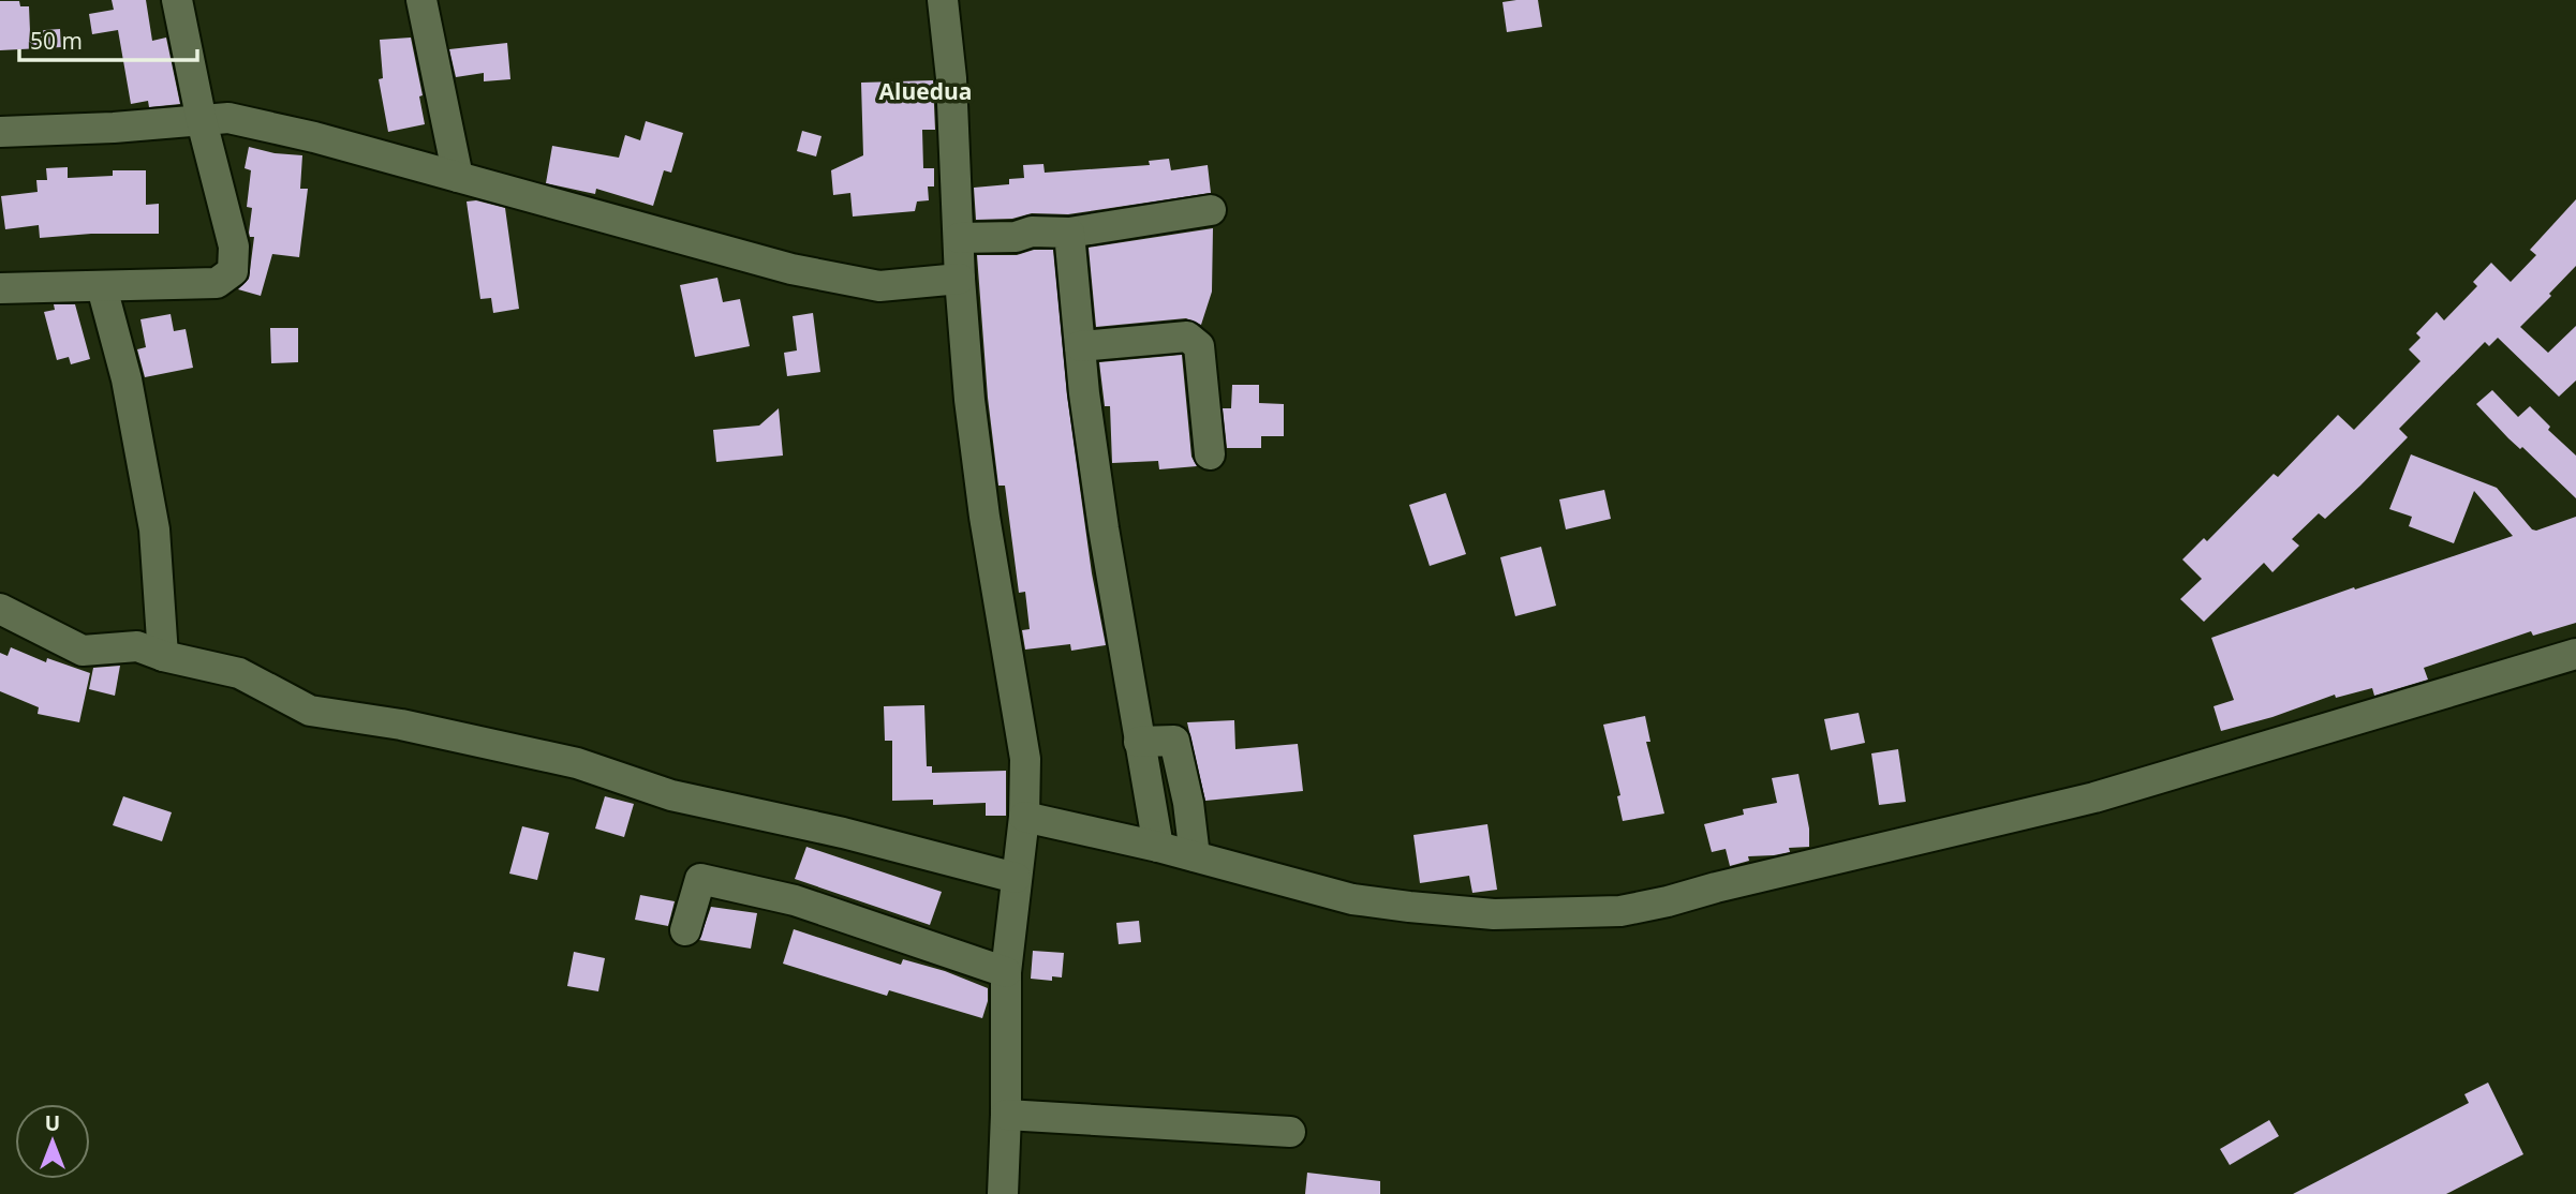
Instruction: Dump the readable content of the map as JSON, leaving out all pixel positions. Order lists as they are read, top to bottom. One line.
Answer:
{"districts":["Aluedua"],"scale_bar":"50 m","north":"top"}
